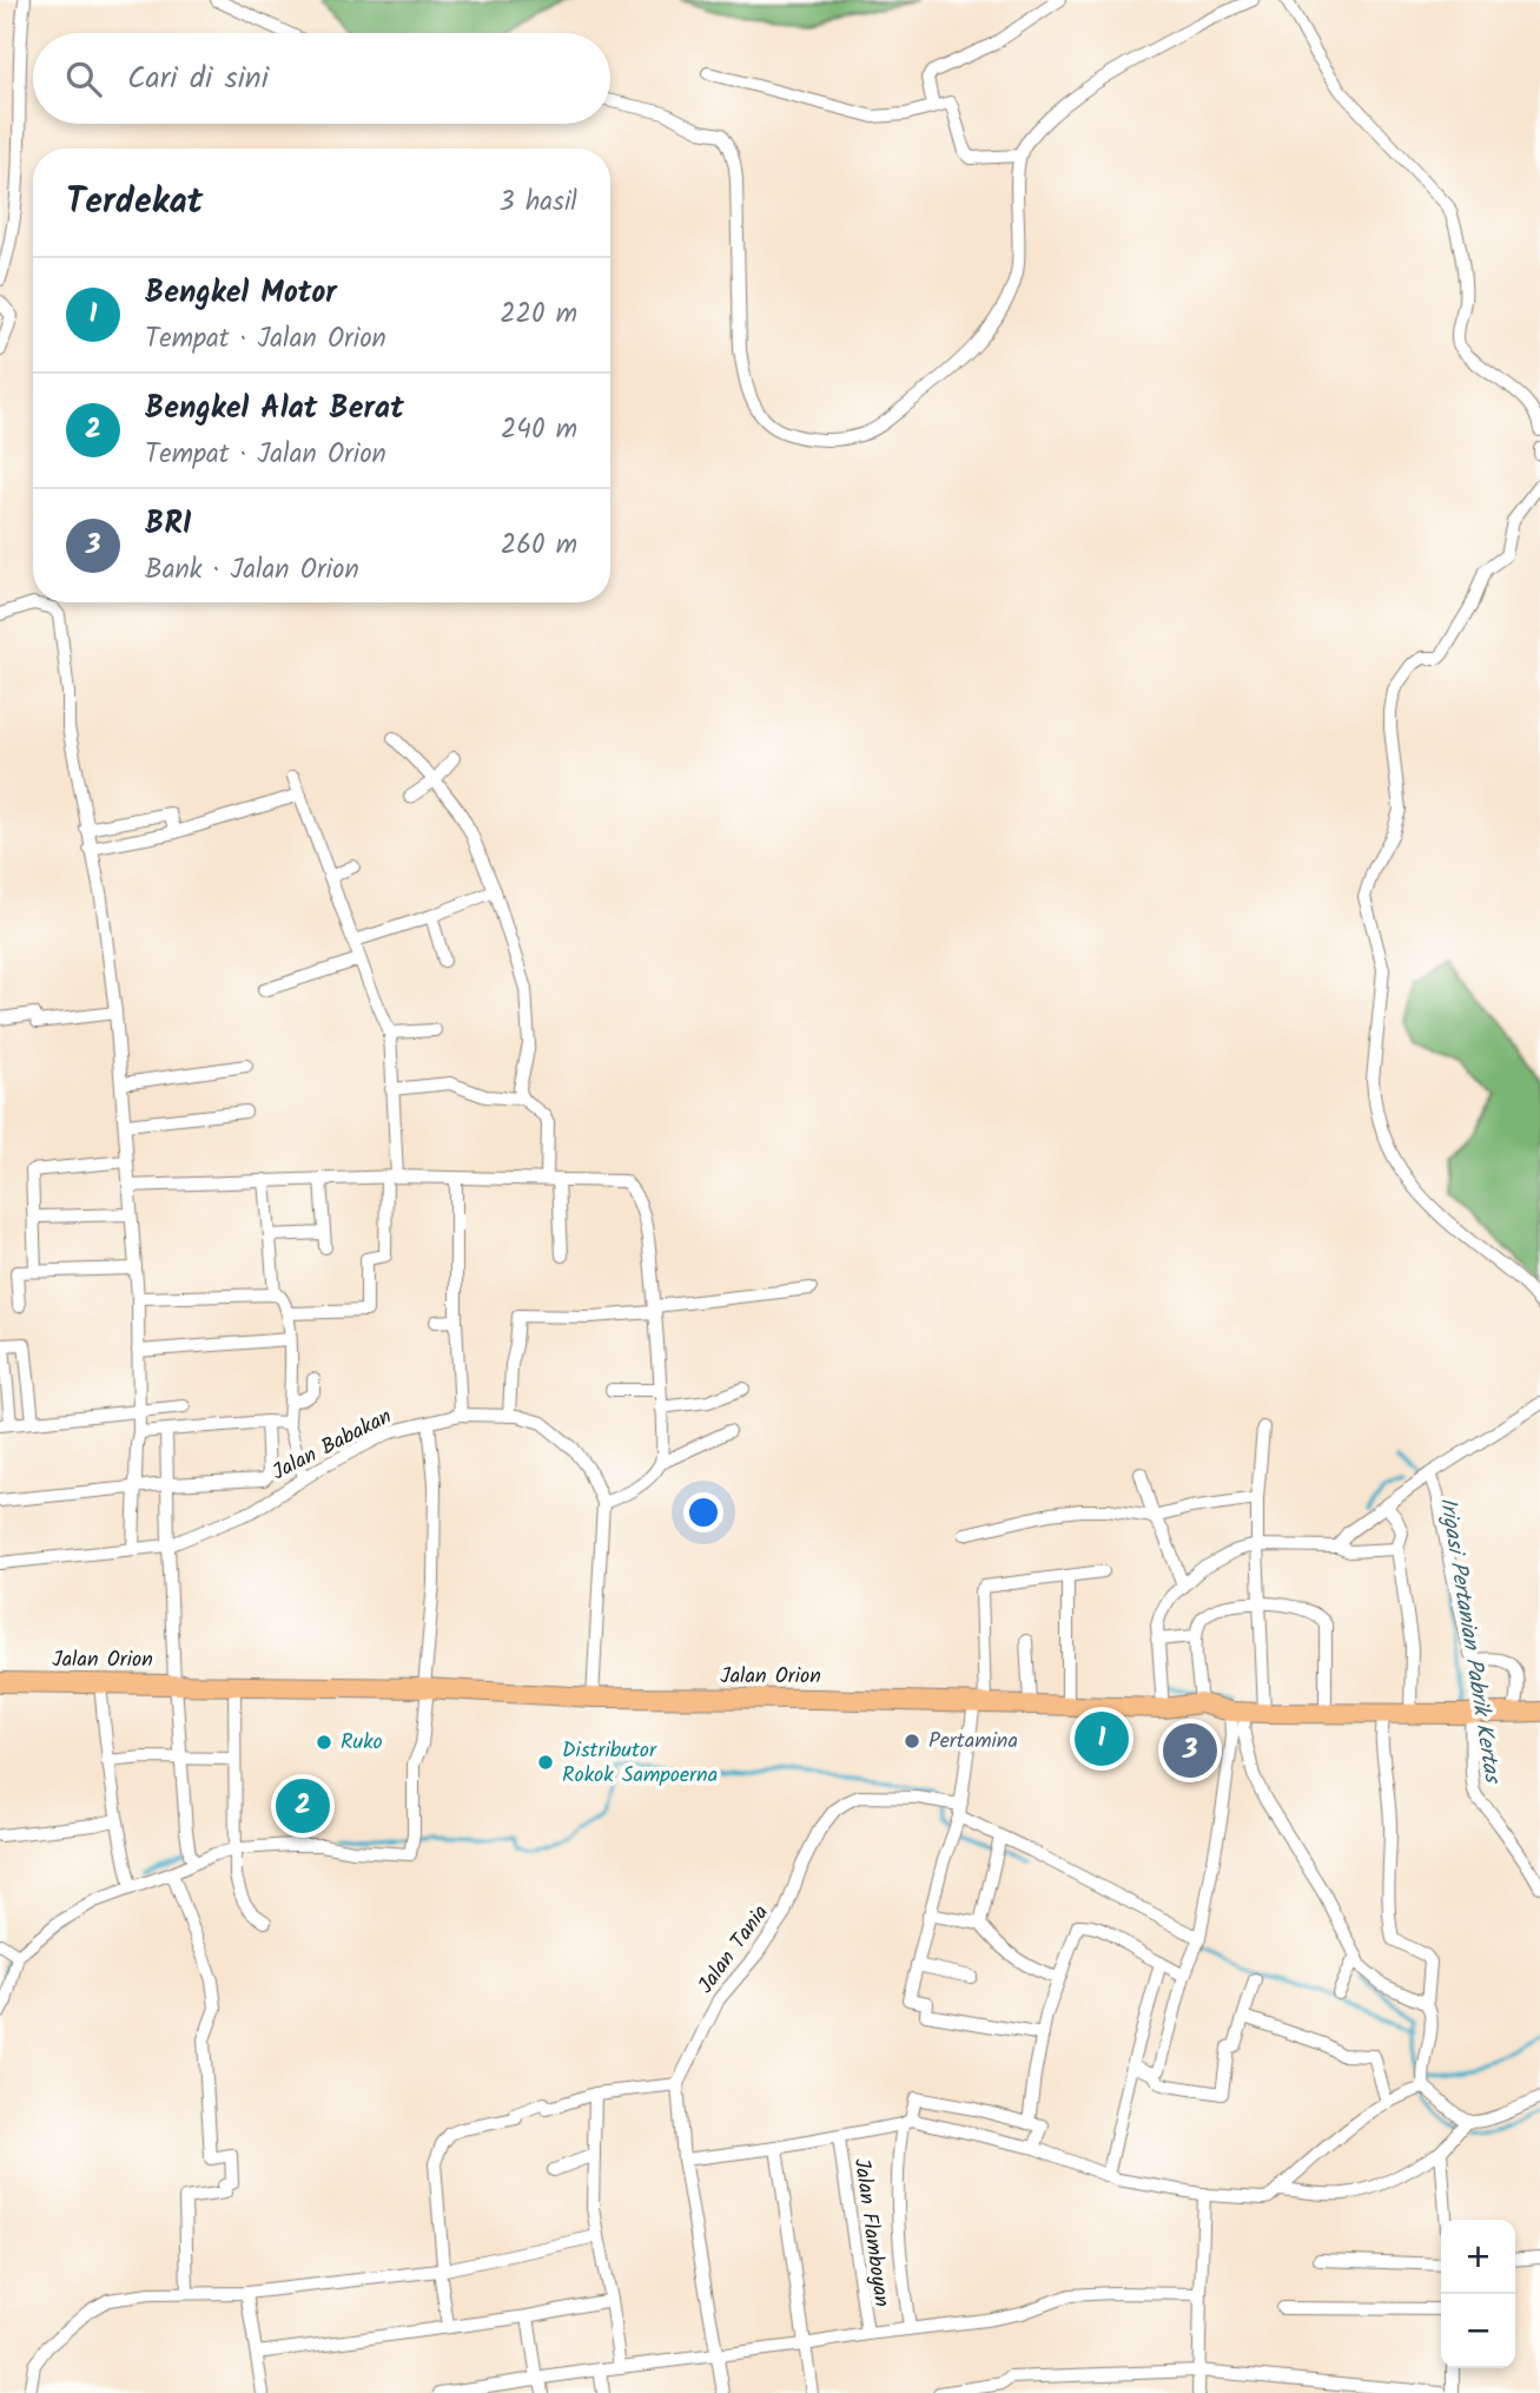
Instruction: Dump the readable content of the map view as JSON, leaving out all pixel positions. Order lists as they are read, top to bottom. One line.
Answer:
{"streets":{"highway":["Jalan Orion"],"street":["Jalan Babakan","Jalan Tania","Jalan Flamboyan"]},"crossings":[["Jalan Babakan","Jalan Orion"]],"water":["Irigasi Pertanian Pabrik Kertas"],"places":["Pertamina","Ruko","Distributor Rokok Sampoerna"],"page":{"search":"Cari di sini","heading":["Terdekat","3 hasil"],"list":[{"mark":"1","name":"Bengkel Motor","note":"Tempat · Jalan Orion","value":"220 m"},{"mark":"2","name":"Bengkel Alat Berat","note":"Tempat · Jalan Orion","value":"240 m"},{"mark":"3","name":"BRI","note":"Bank · Jalan Orion","value":"260 m"}],"pins":["1","3","2"],"map_buttons":["+","−"]}}
